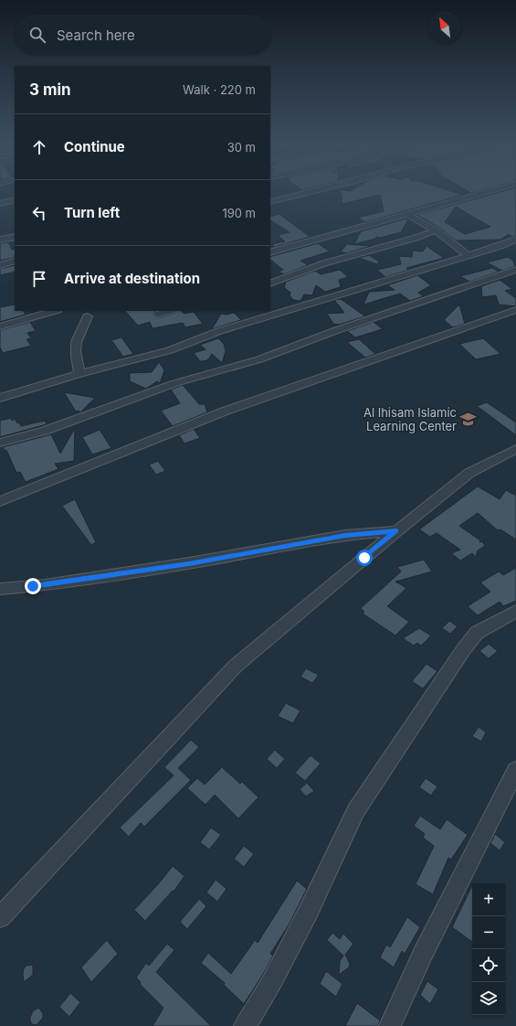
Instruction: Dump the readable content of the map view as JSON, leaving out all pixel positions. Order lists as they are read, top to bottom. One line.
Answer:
{"places":{"school or university":["Al Ihisam Islamic Learning Center"]},"north":"top left","page":{"search":"Search here","heading":["3 min","Walk · 220 m"],"list":[["Continue","30 m"],["Turn left","190 m"],"Arrive at destination"],"map_buttons":["+","−"]}}
